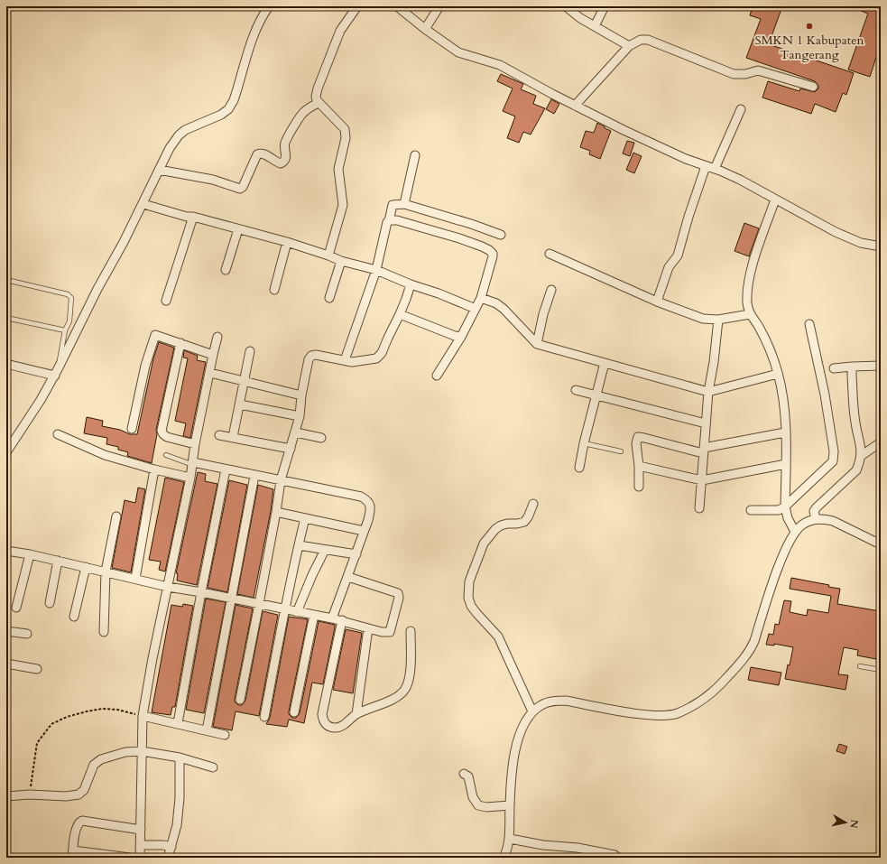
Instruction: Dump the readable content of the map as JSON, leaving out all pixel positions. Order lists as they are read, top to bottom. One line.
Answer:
{"places":["SMKN 1 Kabupaten Tangerang"],"north":"right"}
